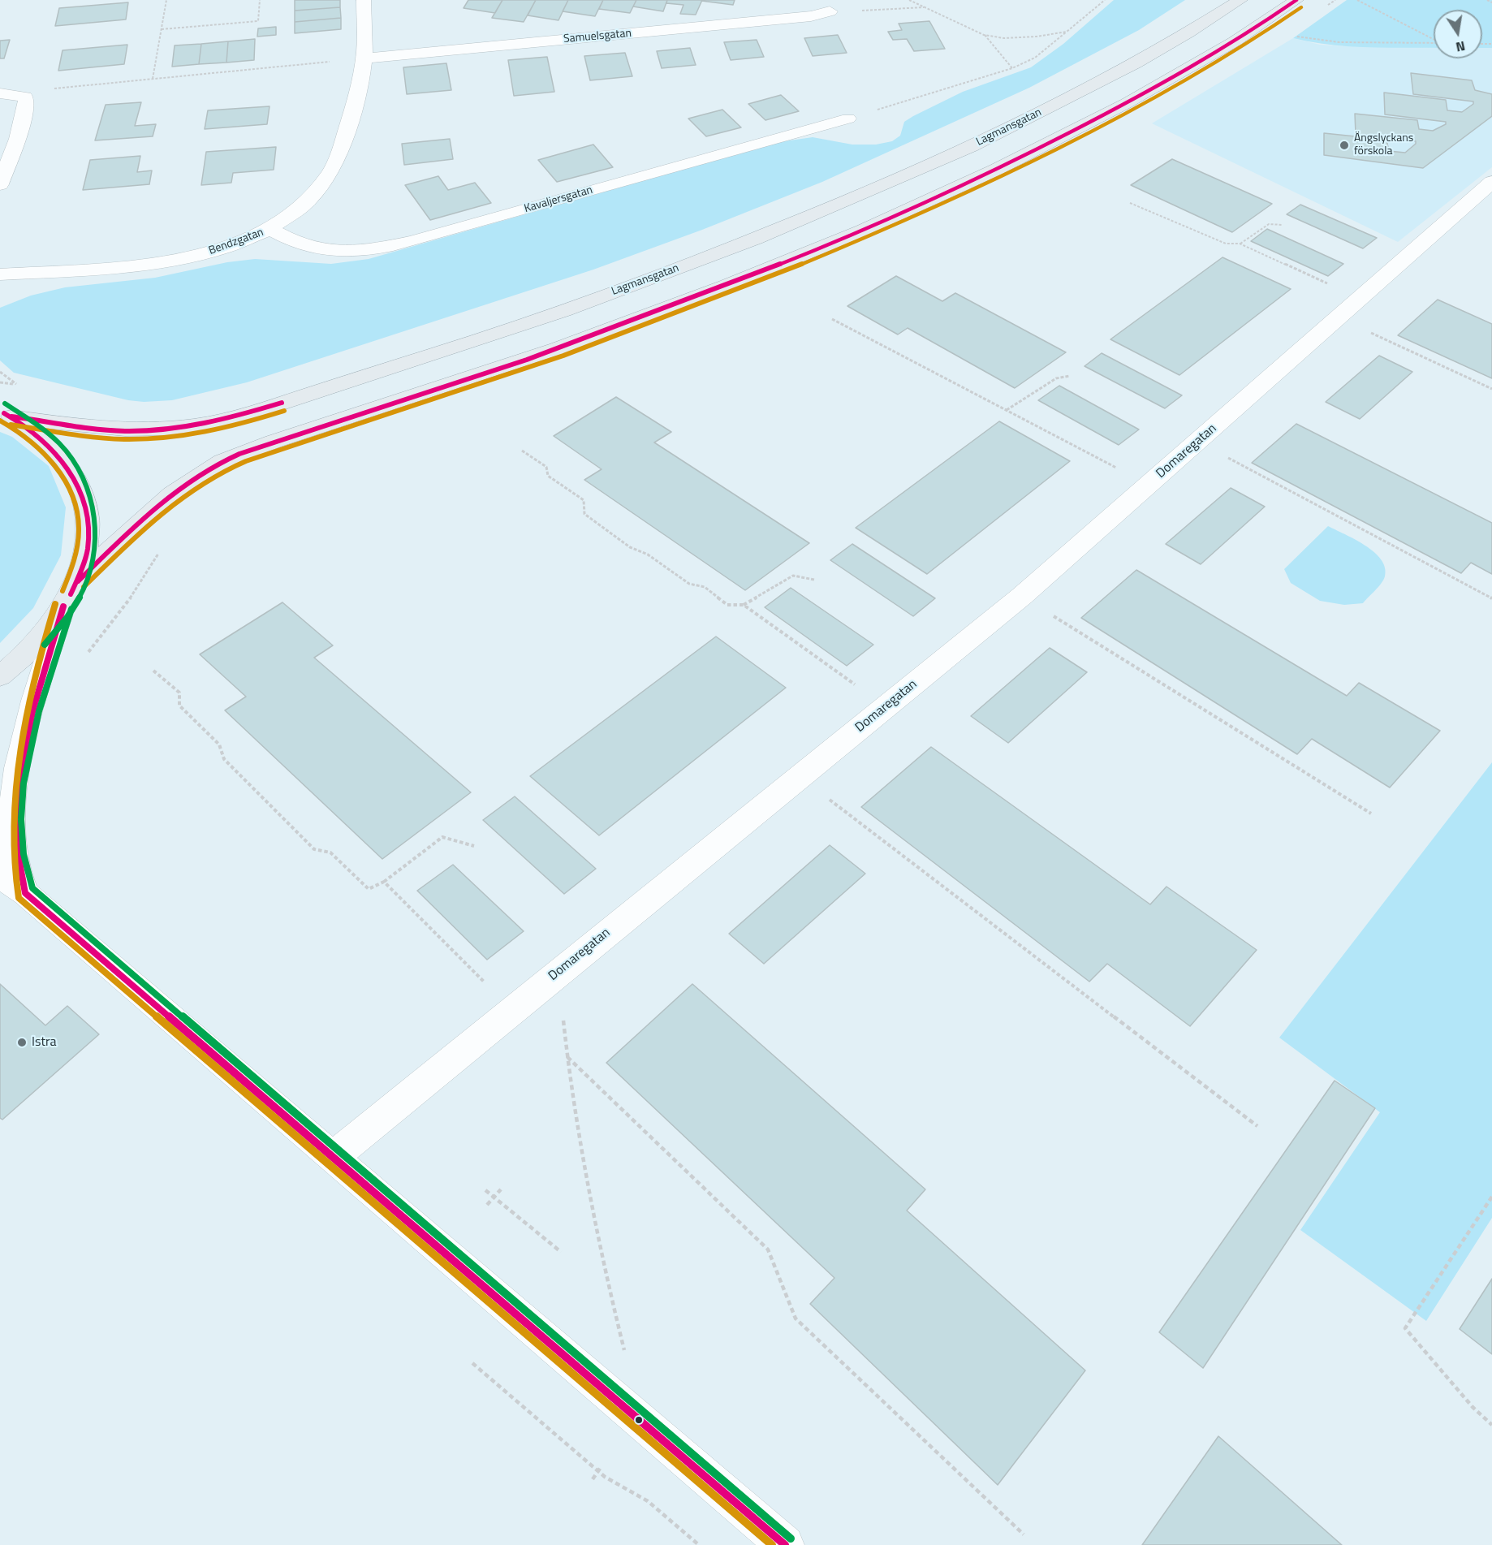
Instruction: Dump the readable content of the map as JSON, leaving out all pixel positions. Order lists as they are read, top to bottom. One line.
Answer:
{"streets":{"main road":["Lagmansgatan"],"street":["Samuelsgatan","Kavaljersgatan","Bendzgatan","Domaregatan"]},"crossings":[["Samuelsgatan","Bendzgatan"],["Kavaljersgatan","Bendzgatan"]],"places":["Ängslyckans förskola","Istra"],"north":"bottom"}
